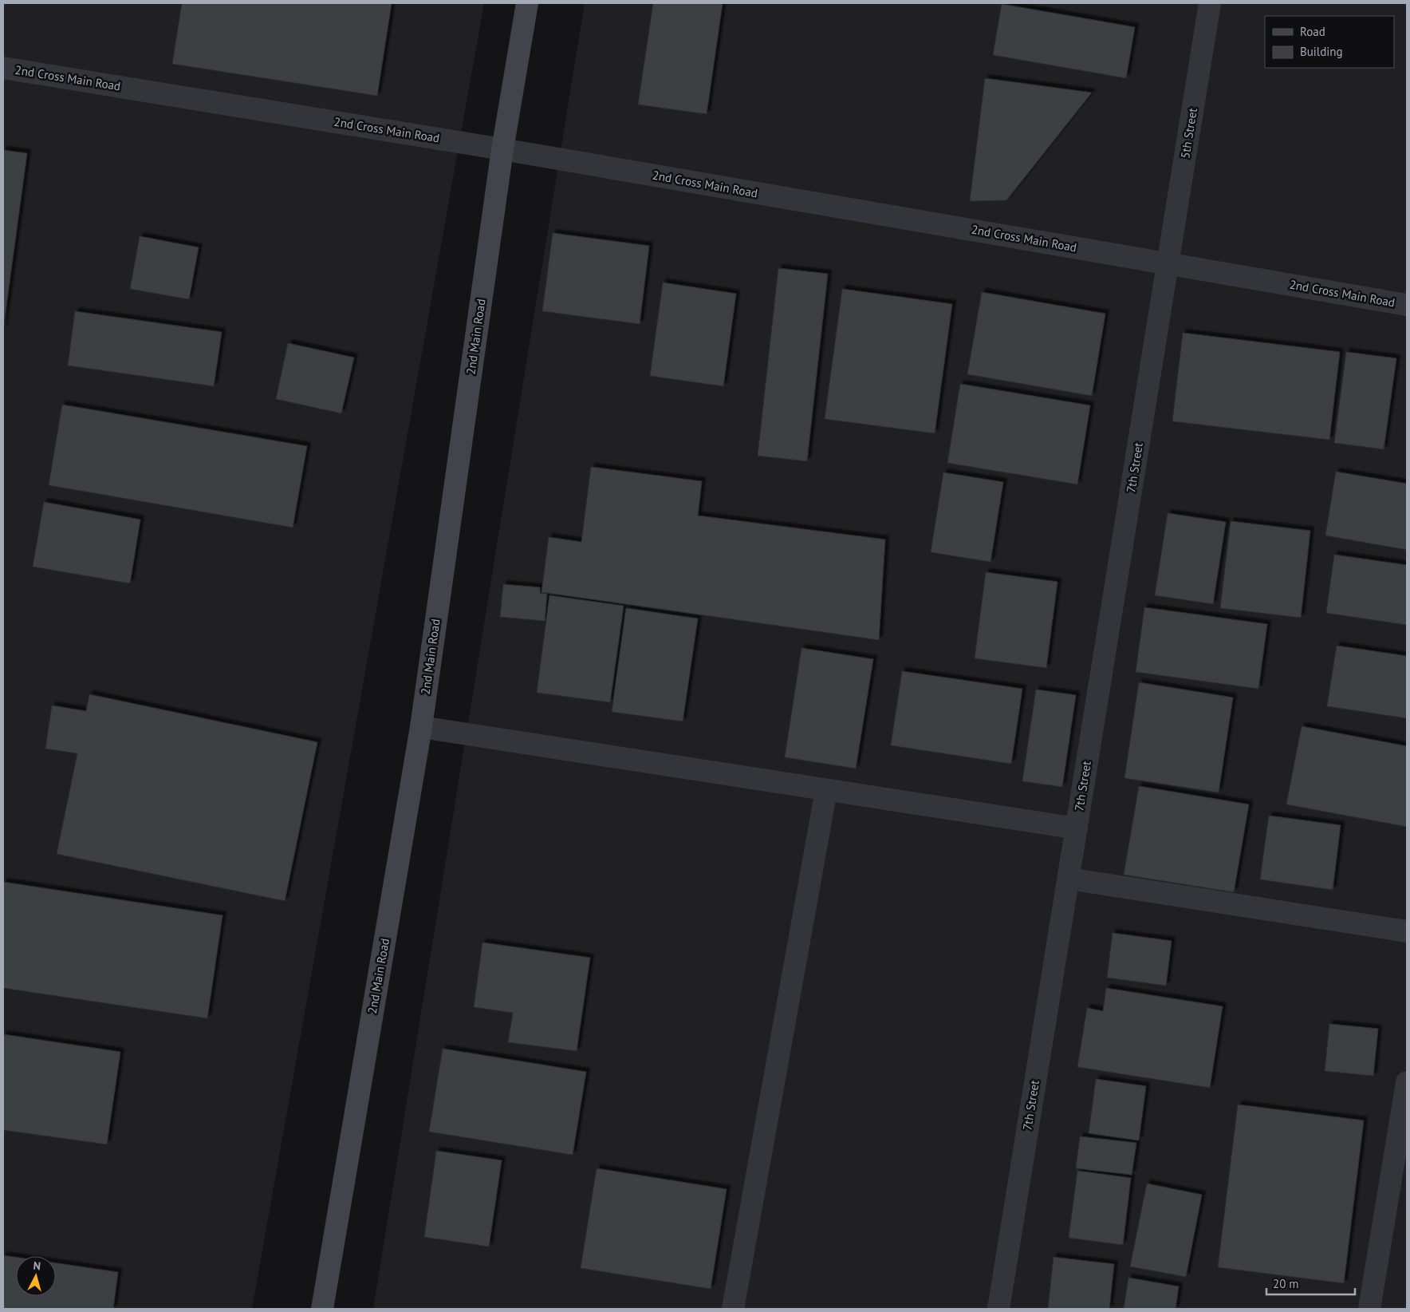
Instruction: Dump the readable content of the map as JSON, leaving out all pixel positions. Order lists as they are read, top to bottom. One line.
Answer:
{"streets":{"main road":["2nd Main Road"],"street":["2nd Cross Main Road","5th Street","7th Street"]},"crossings":[["2nd Cross Main Road","5th Street"],["2nd Cross Main Road","2nd Main Road"],["2nd Cross Main Road","7th Street"],["5th Street","7th Street"]],"legend":["Road","Building"],"scale_bar":"20 m","north":"top"}
